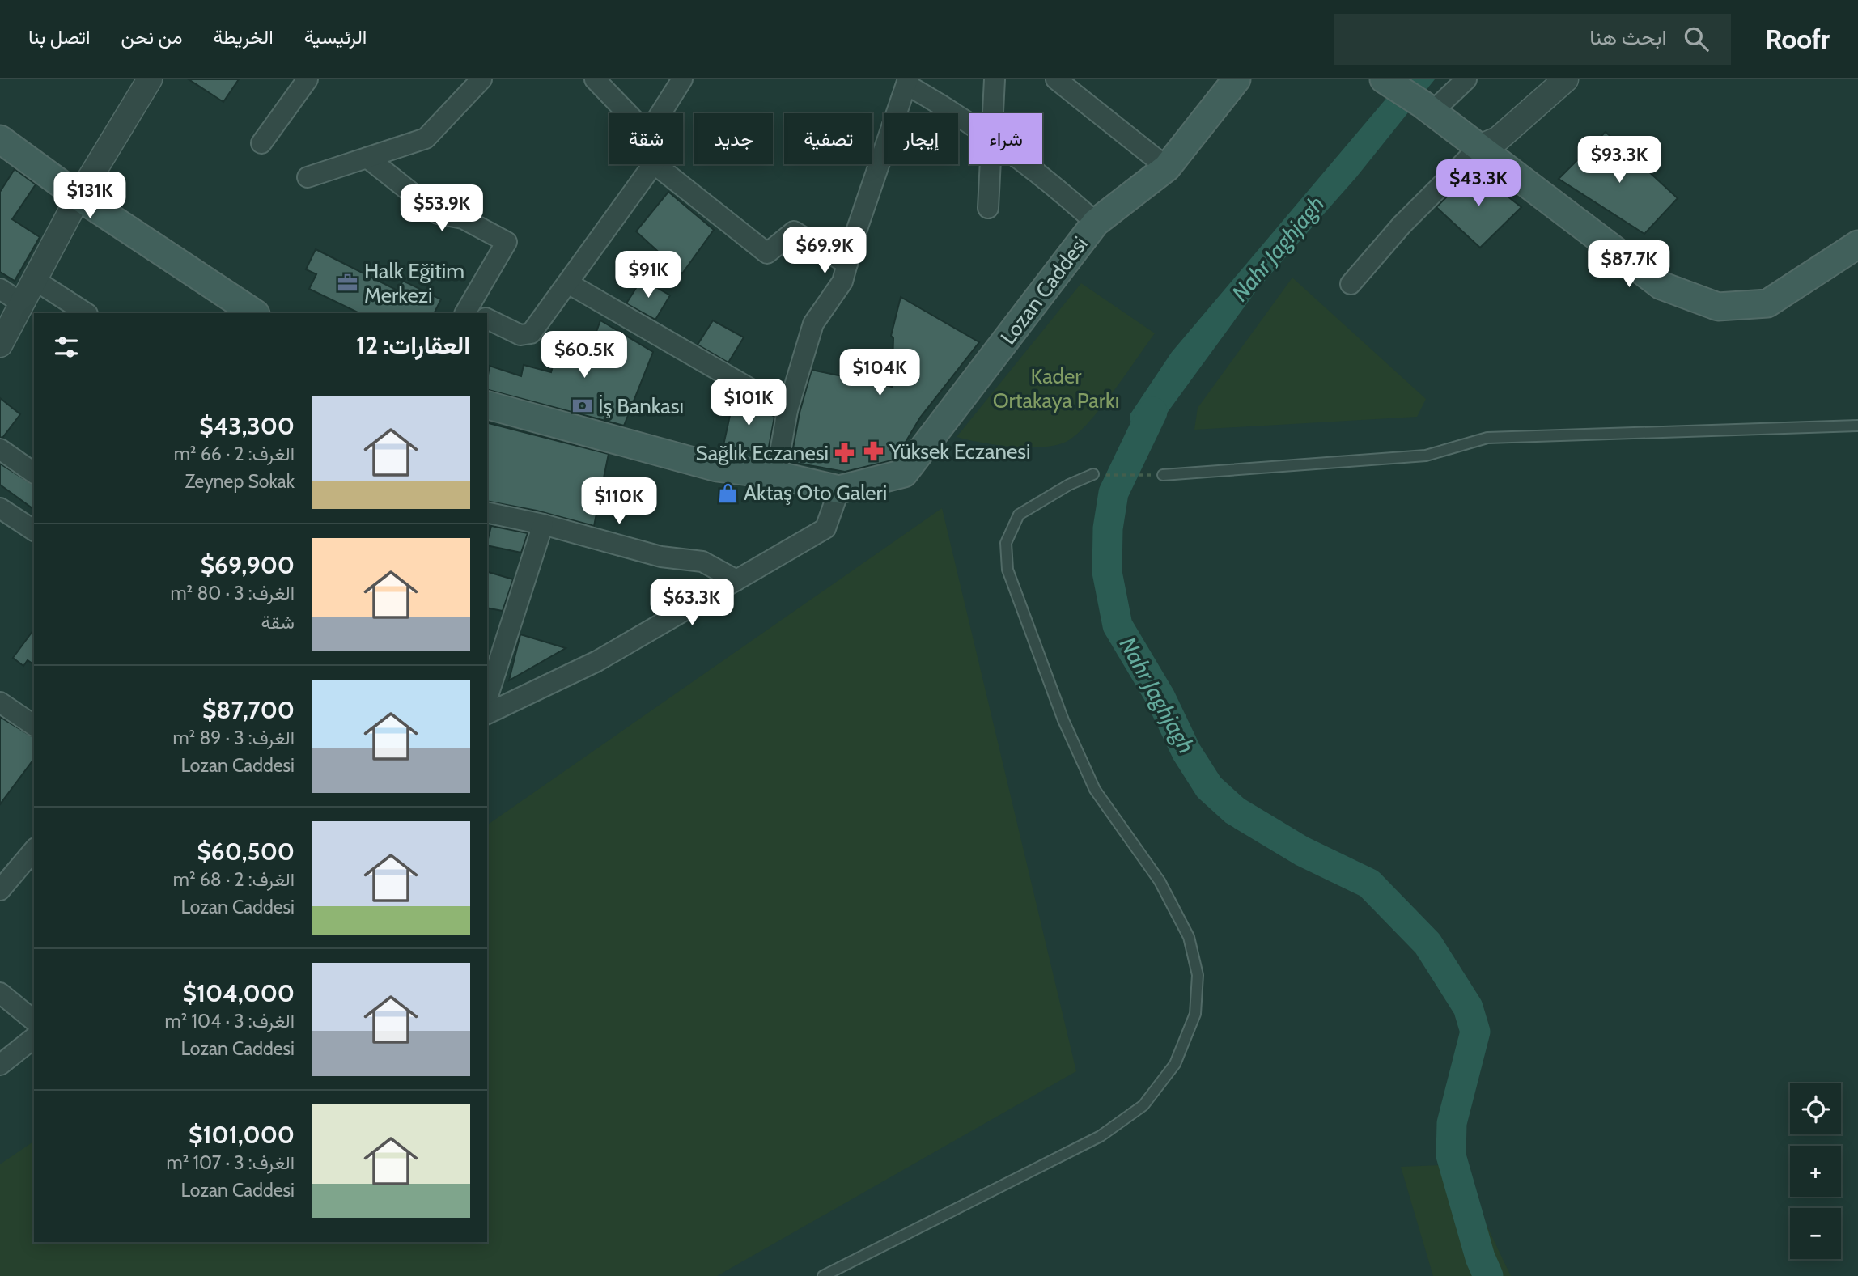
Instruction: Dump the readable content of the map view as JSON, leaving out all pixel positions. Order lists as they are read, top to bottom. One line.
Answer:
{"streets":{"main road":["Lozan Caddesi"]},"water":["Nahr Jaghjagh"],"parks":["Kader Ortakaya Parkı"],"places":{"office":["Halk Eğitim Merkezi"],"bank":["İş Bankası"],"pharmacy":["Yüksek Eczanesi","Sağlık Eczanesi"],"shop":["Aktaş Oto Galeri"]},"page":{"header":"Roofr","search":"ابحث هنا","nav":["الرئيسية","الخريطة","من نحن","اتصل بنا"],"chip":["شراء","إيجار","تصفية","جديد","شقة"],"price":["$93.3K","$43.3K","$131K","$53.9K","$69.9K","$87.7K","$91K","$60.5K","$104K","$101K","$110K","$63.3K"],"heading":"العقارات: 12","list":[{"name":"$43,300","note":"الغرف: 2 · 66 m² · Zeynep Sokak"},{"name":"$69,900","note":"الغرف: 3 · 80 m² · شقة"},{"name":"$87,700","note":"الغرف: 3 · 89 m² · Lozan Caddesi"},{"name":"$60,500","note":"الغرف: 2 · 68 m² · Lozan Caddesi"},{"name":"$104,000","note":"الغرف: 3 · 104 m² · Lozan Caddesi"},{"name":"$101,000","note":"الغرف: 3 · 107 m² · Lozan Caddesi"}],"map_buttons":["+","−"]}}
